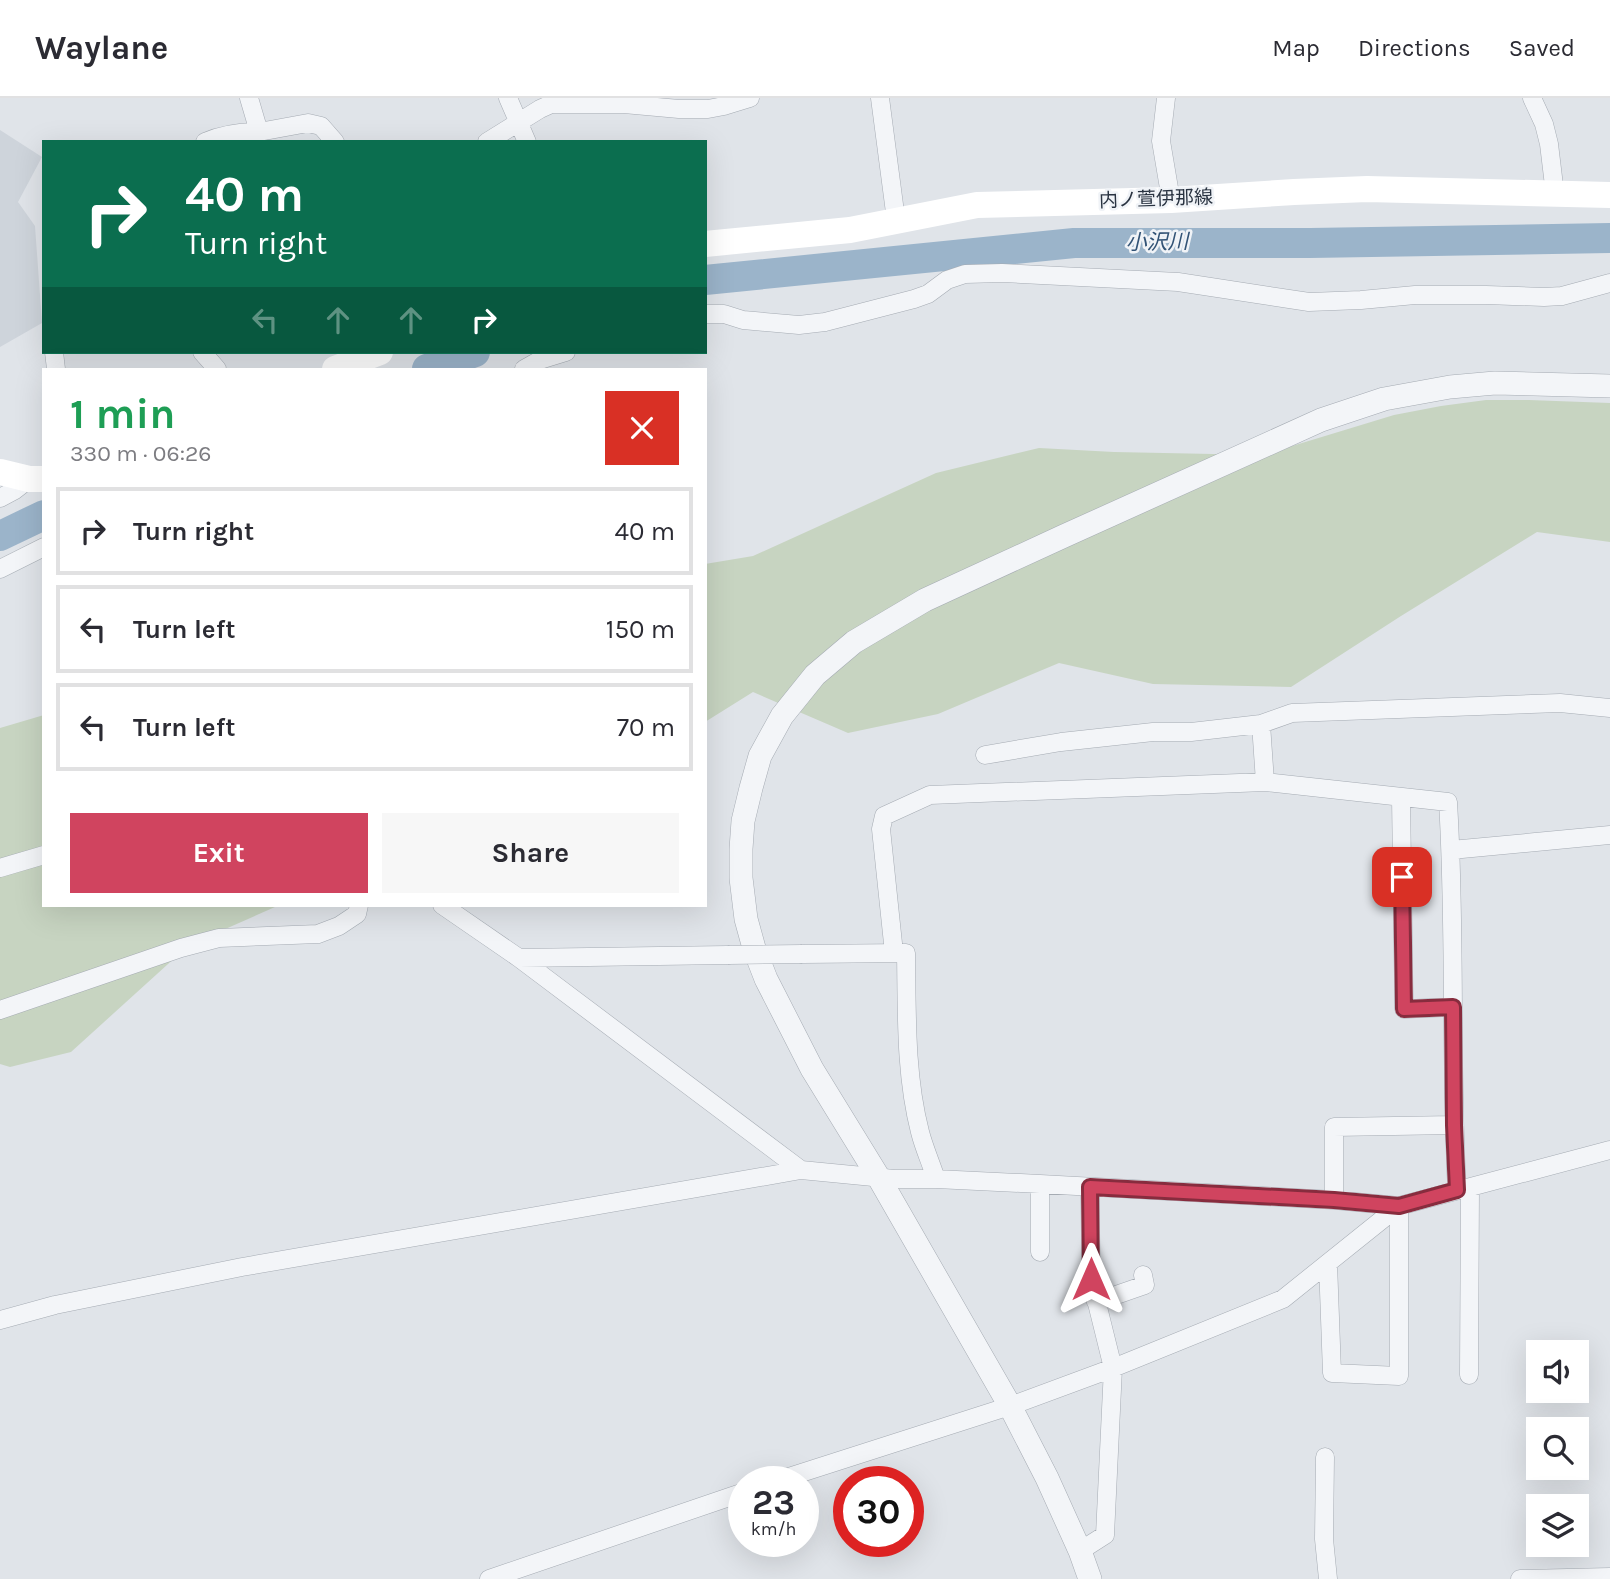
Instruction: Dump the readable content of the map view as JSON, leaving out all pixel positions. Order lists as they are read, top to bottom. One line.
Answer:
{"streets":{"main road":["内ノ萱伊那線"]},"water":["小沢川"],"page":{"header":"Waylane","nav":["Map","Directions","Saved"],"turn":["40 m","Turn right"],"heading":["1 min","330 m · 06:26"],"list":[{"name":"Turn right","value":"40 m"},{"name":"Turn left","value":"150 m"},{"name":"Turn left","value":"70 m"}],"buttons":["Exit","Share"],"speed":"23 km/h","limit":"30"}}
